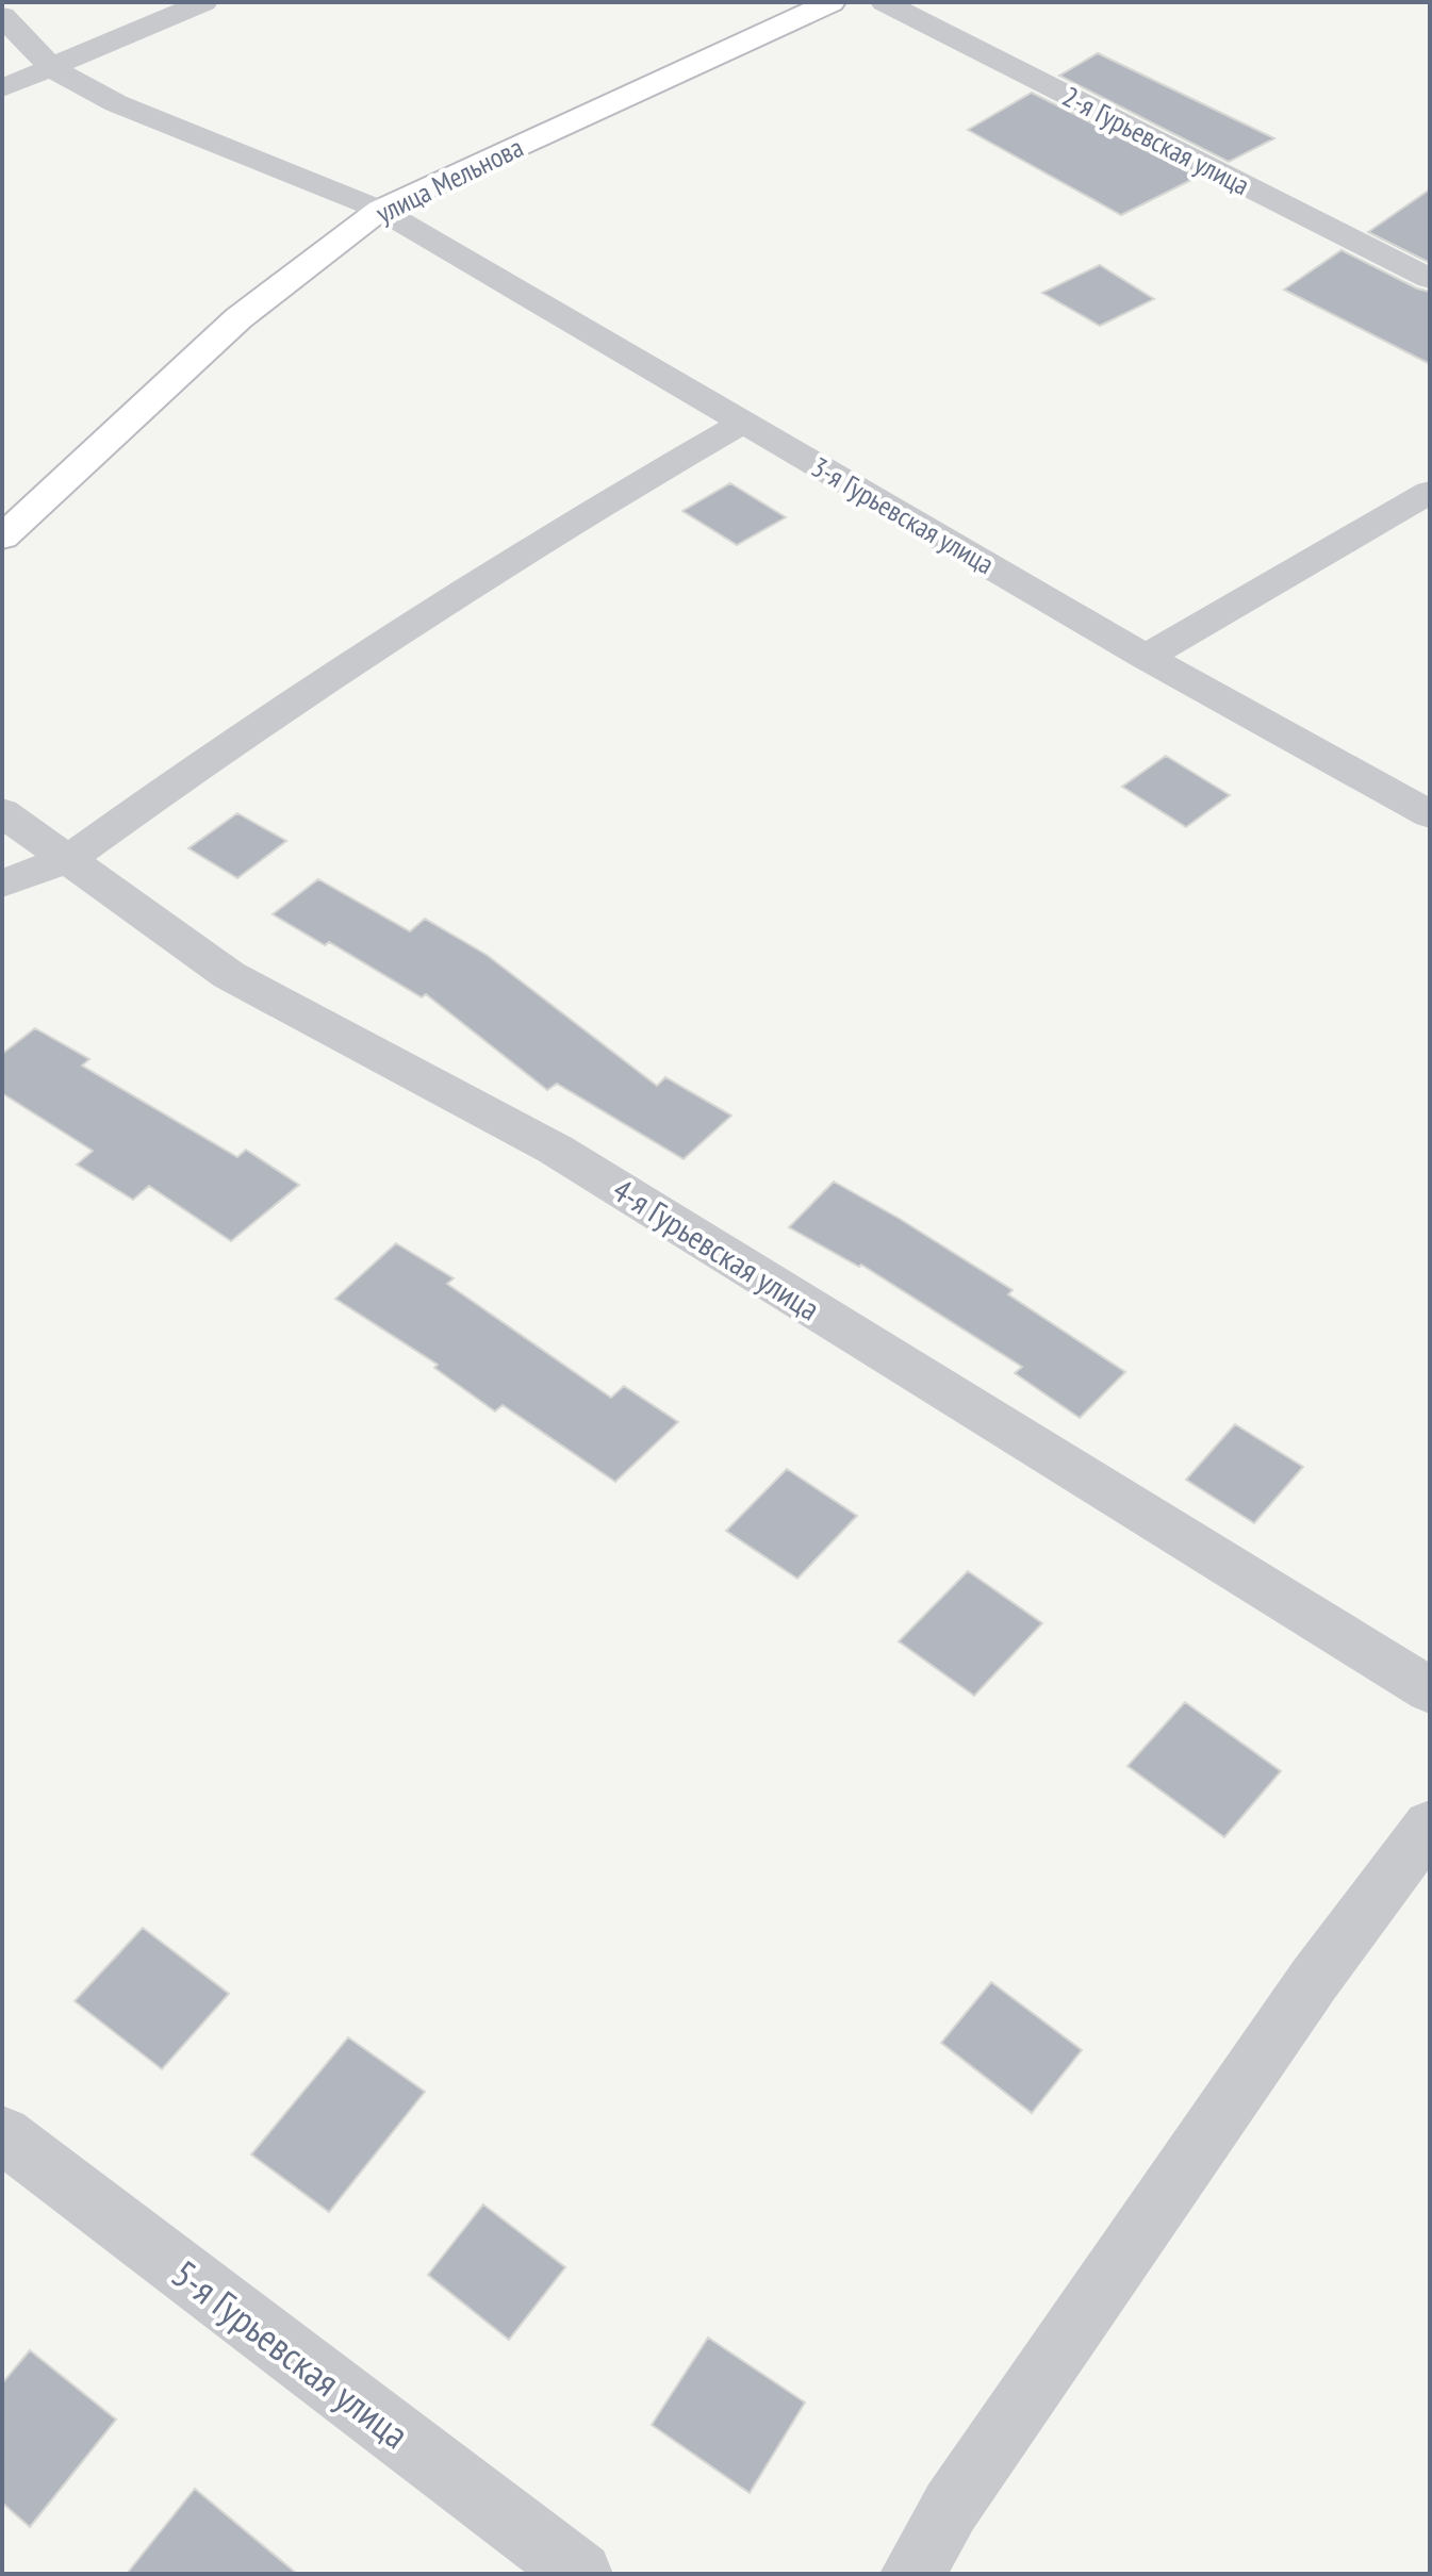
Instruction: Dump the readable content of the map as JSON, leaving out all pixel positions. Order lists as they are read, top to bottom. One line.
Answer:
{"streets":{"main road":["улица Мельнова"],"street":["2-я Гурьевская улица","3-я Гурьевская улица","4-я Гурьевская улица","5-я Гурьевская улица"]},"crossings":[["улица Мельнова","3-я Гурьевская улица"]]}
